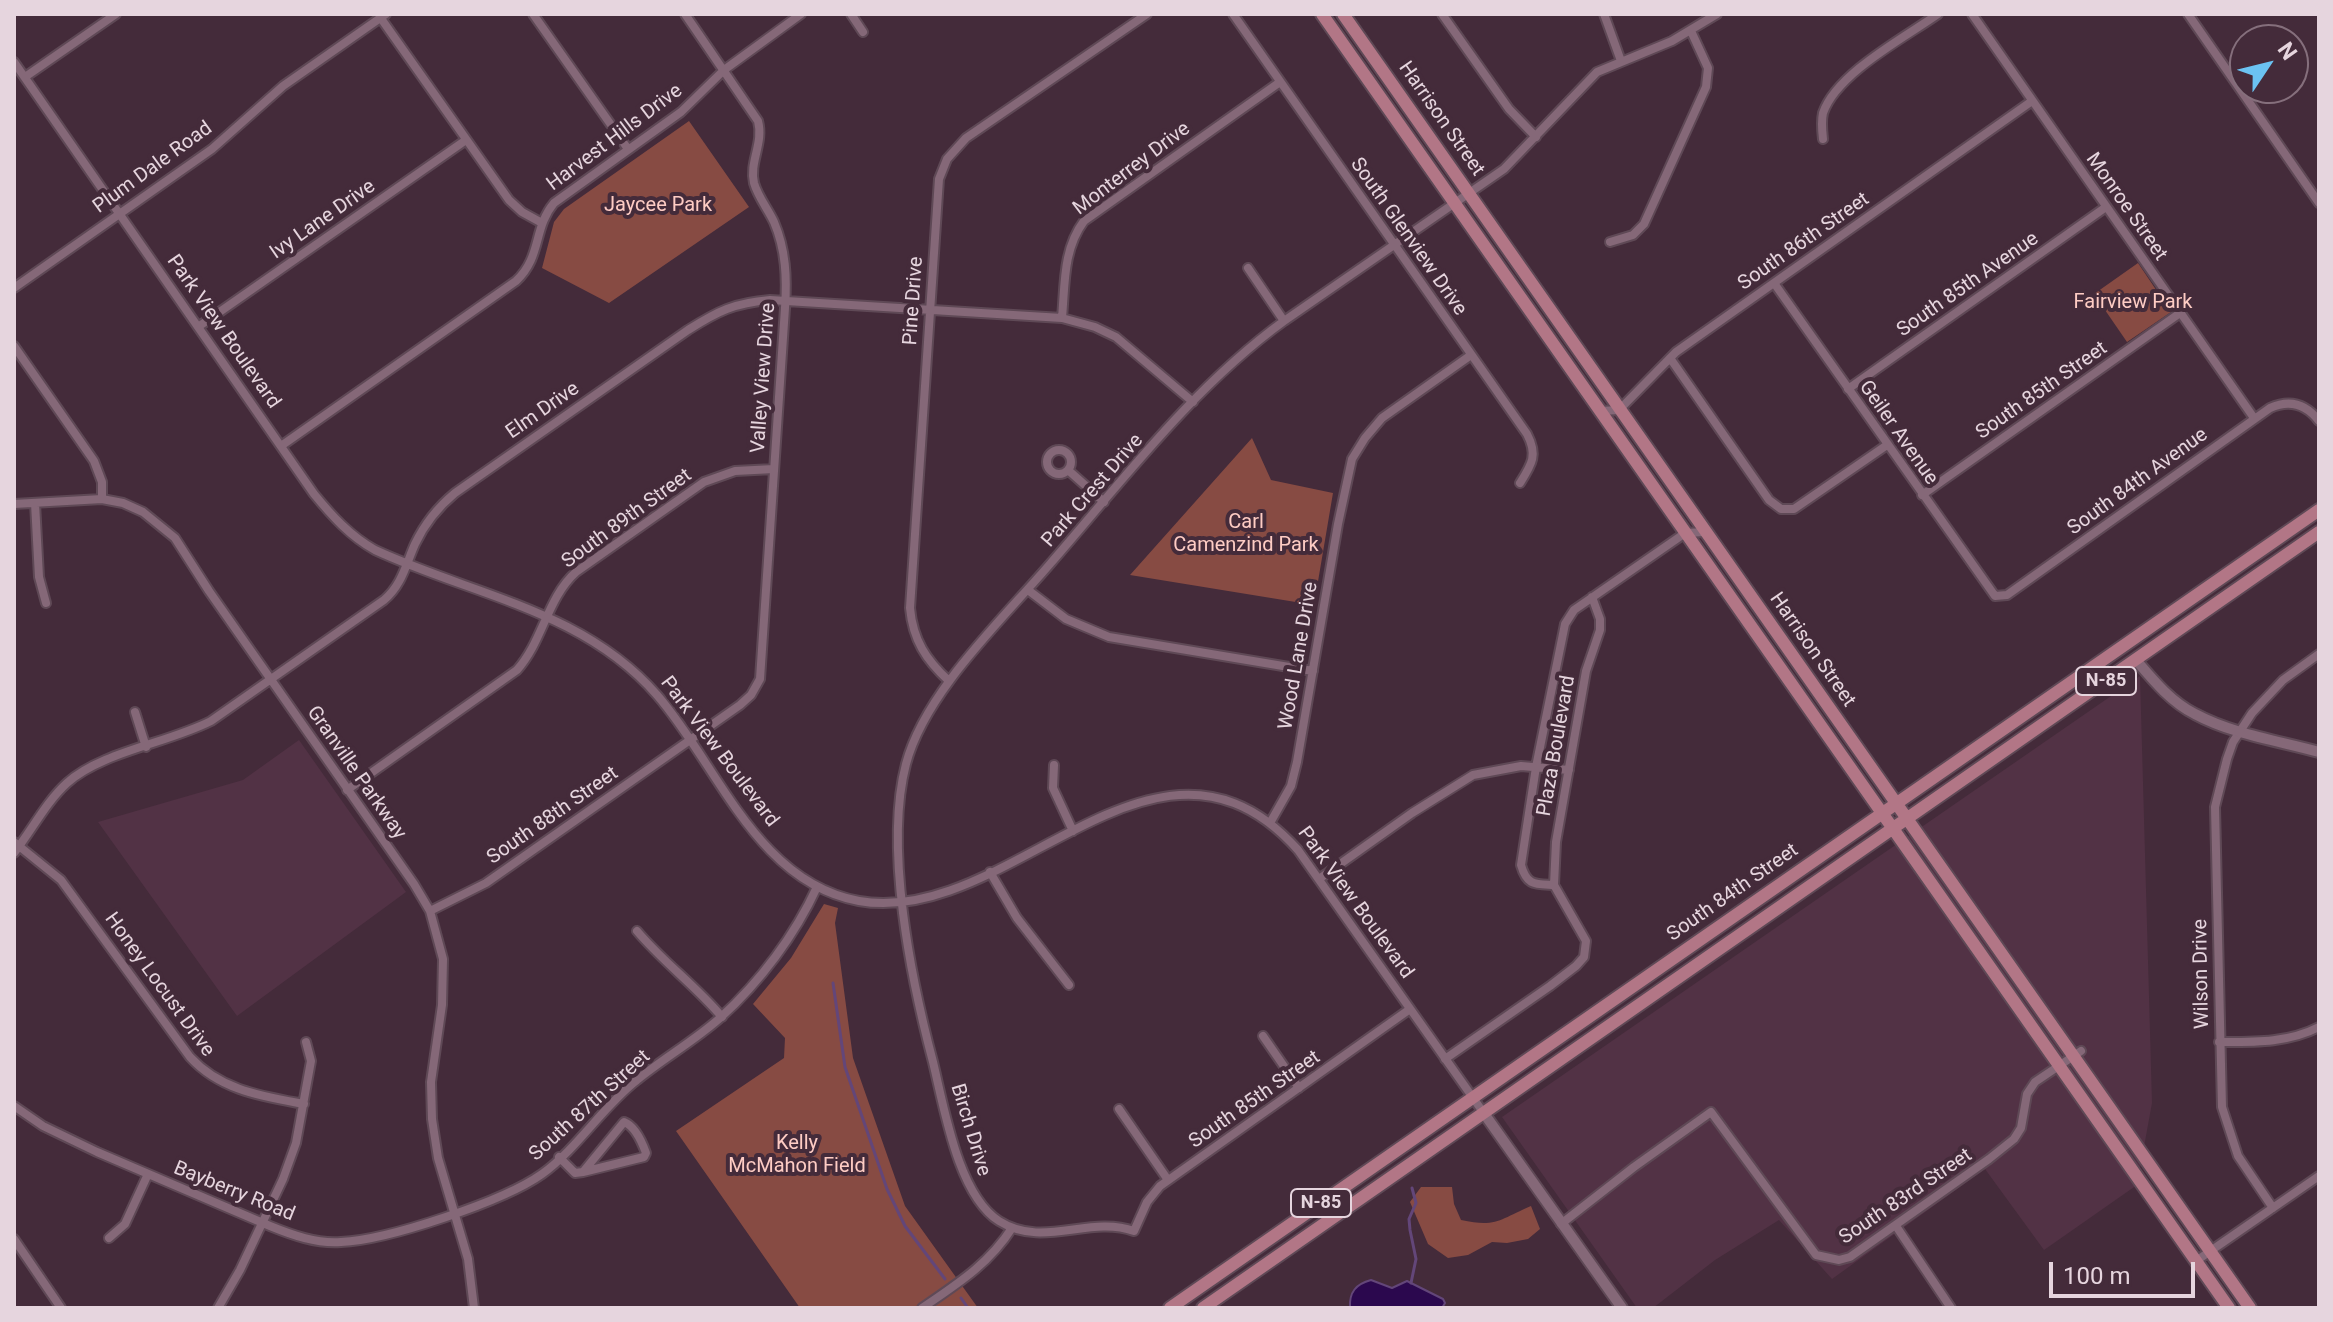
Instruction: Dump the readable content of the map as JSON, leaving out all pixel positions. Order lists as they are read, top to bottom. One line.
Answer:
{"streets":{"main road":["Harrison Street","N-85","South 84th Street"],"street":["Harvest Hills Drive","Plum Dale Road","Monterrey Drive","Monroe Street","Ivy Lane Drive","South Glenview Drive","South 86th Street","South 85th Avenue","Pine Drive","Park View Boulevard","Valley View Drive","South 85th Street","Elm Drive","Geiler Avenue","South 84th Avenue","Park Crest Drive","South 89th Street","Wood Lane Drive","Plaza Boulevard","Granville Parkway","South 88th Street","Wilson Drive","Honey Locust Drive","South 87th Street","Birch Drive","Bayberry Road","South 83rd Street"]},"crossings":[["Harrison Street","South 86th Street"],["Harrison Street","Park Crest Drive"],["Harrison Street","South 84th Street"],["Harrison Street","South 83rd Street"],["Harvest Hills Drive","Park View Boulevard"],["Harvest Hills Drive","Valley View Drive"],["Plum Dale Road","Park View Boulevard"],["Monterrey Drive","South Glenview Drive"],["Monterrey Drive","Elm Drive"],["Monroe Street","South 86th Street"],["Monroe Street","South 85th Avenue"],["Monroe Street","South 85th Street"],["Monroe Street","South 84th Avenue"],["Ivy Lane Drive","Park View Boulevard"],["South Glenview Drive","Park Crest Drive"],["South Glenview Drive","Wood Lane Drive"],["South 86th Street","Geiler Avenue"],["South 85th Avenue","Geiler Avenue"],["Pine Drive","Elm Drive"],["Pine Drive","Park Crest Drive"],["Park View Boulevard","Valley View Drive"],["Park View Boulevard","South 85th Street"],["Park View Boulevard","Elm Drive"],["Park View Boulevard","Park Crest Drive"],["Park View Boulevard","South 89th Street"],["Park View Boulevard","Wood Lane Drive"],["Park View Boulevard","South 88th Street"],["Park View Boulevard","South 84th Street"],["Park View Boulevard","South 87th Street"],["Park View Boulevard","Birch Drive"],["Park View Boulevard","South 83rd Street"],["Valley View Drive","Elm Drive"],["Valley View Drive","South 89th Street"],["Valley View Drive","South 88th Street"],["South 85th Street","Geiler Avenue"],["South 85th Street","Birch Drive"],["Elm Drive","Park Crest Drive"],["Elm Drive","Granville Parkway"],["Elm Drive","Honey Locust Drive"],["Geiler Avenue","South 84th Avenue"],["Park Crest Drive","Birch Drive"],["South 89th Street","Granville Parkway"],["Granville Parkway","South 88th Street"],["Granville Parkway","South 87th Street"],["Granville Parkway","Bayberry Road"],["South 87th Street","Bayberry Road"]],"parks":["Jaycee Park","Fairview Park","Carl Camenzind Park","Kelly McMahon Field"],"scale_bar":"100 m","north":"top right"}
